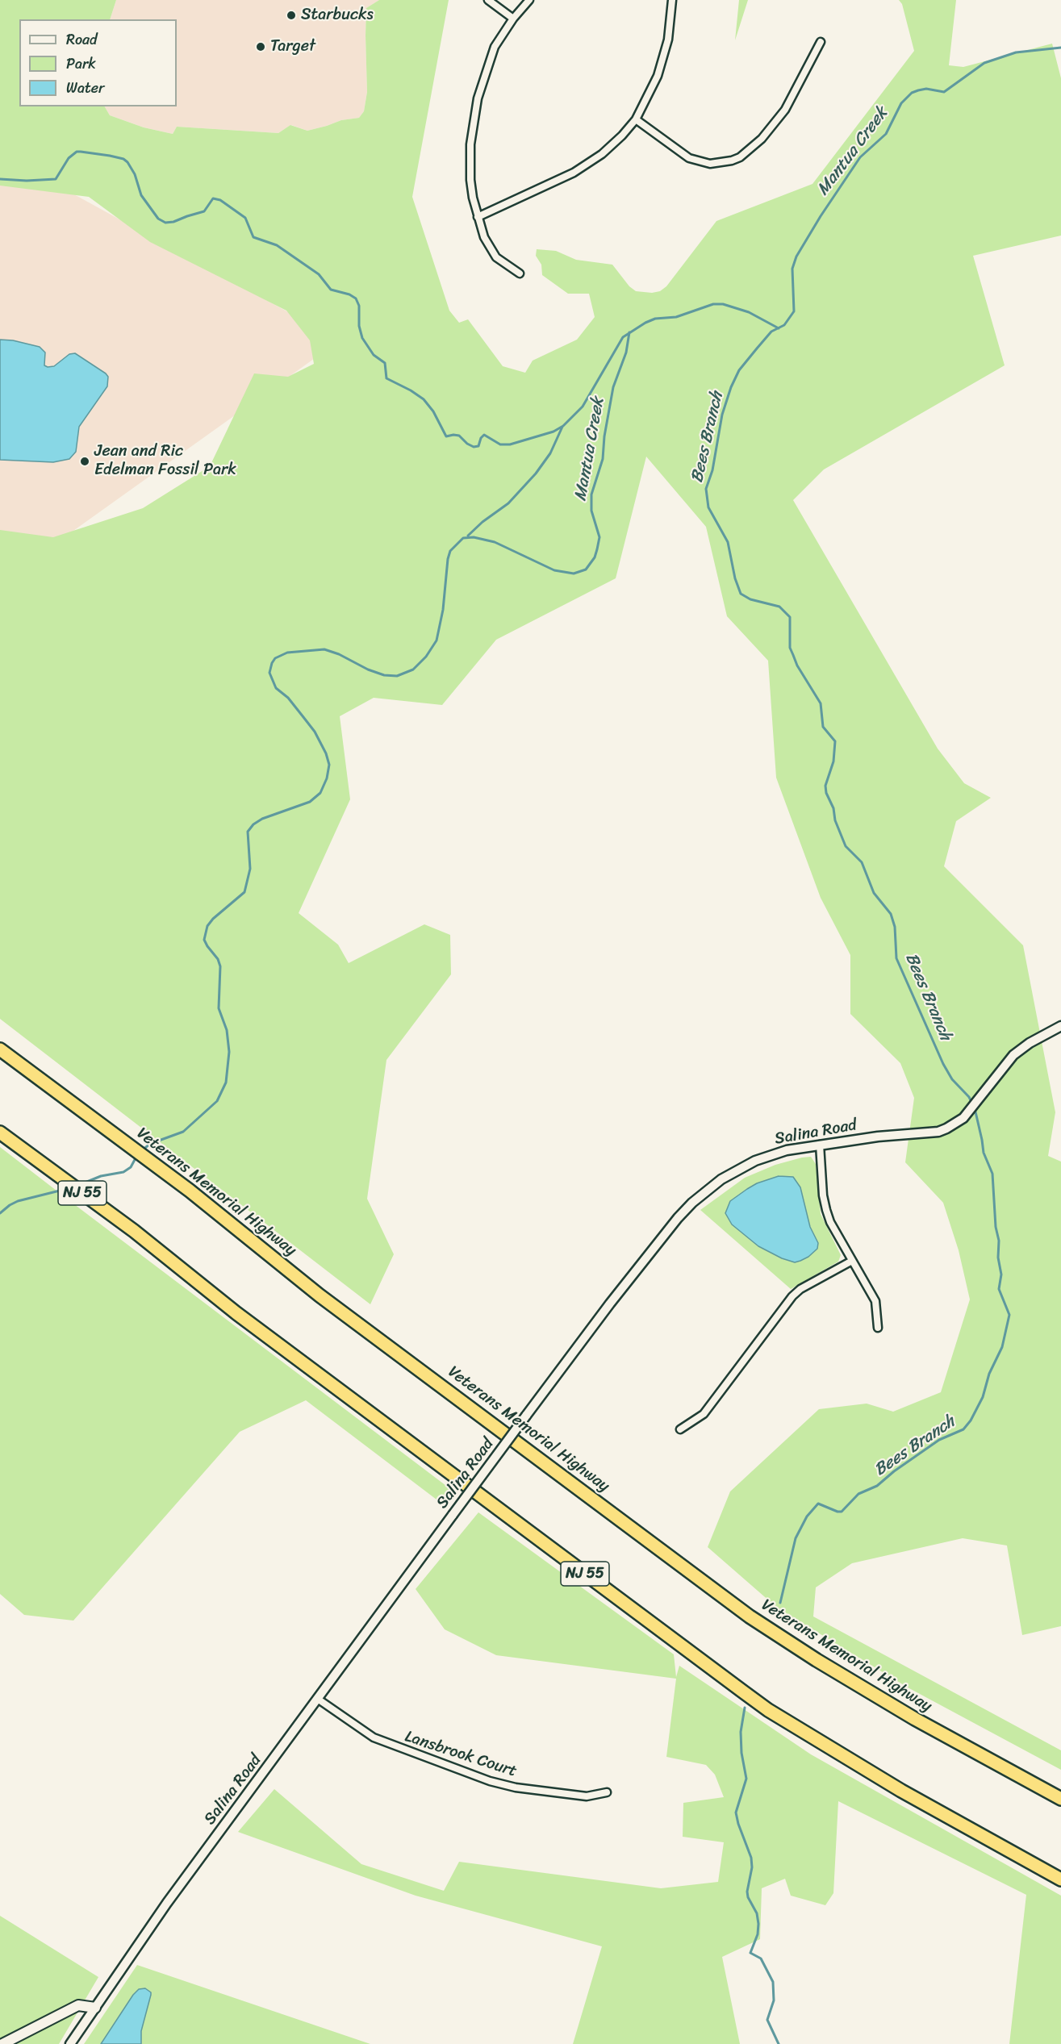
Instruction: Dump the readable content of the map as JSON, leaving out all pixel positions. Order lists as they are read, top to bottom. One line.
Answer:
{"streets":{"highway":["Veterans Memorial Highway","NJ 55"],"street":["Salina Road","Lansbrook Court"]},"crossings":[["Salina Road","Lansbrook Court"]],"water":["Mantua Creek","Bees Branch"],"places":["Starbucks","Target","Jean and Ric Edelman Fossil Park"],"legend":["Road","Park","Water"]}
